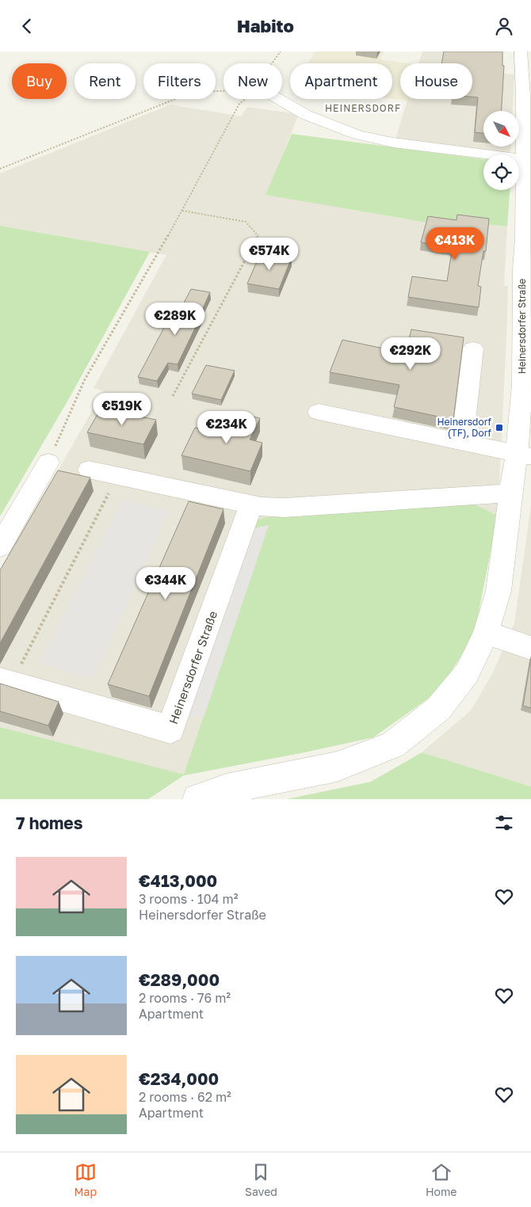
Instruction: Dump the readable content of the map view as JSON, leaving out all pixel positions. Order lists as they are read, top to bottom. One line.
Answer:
{"streets":{"street":["Heinersdorfer Straße"]},"districts":["HEINERSDORF"],"places":{"transit":["Heinersdorf (TF), Dorf"]},"north":"bottom right","page":{"header":"Habito","chip":["Buy","Rent","Filters","New","Apartment","House"],"price":["€413K","€574K","€289K","€292K","€519K","€234K","€344K"],"heading":"7 homes","list":[{"name":"€413,000","note":"3 rooms · 104 m² · Heinersdorfer Straße"},{"name":"€289,000","note":"2 rooms · 76 m² · Apartment"},{"name":"€234,000","note":"2 rooms · 62 m² · Apartment"}],"tabs":["Map","Saved","Home"]}}
